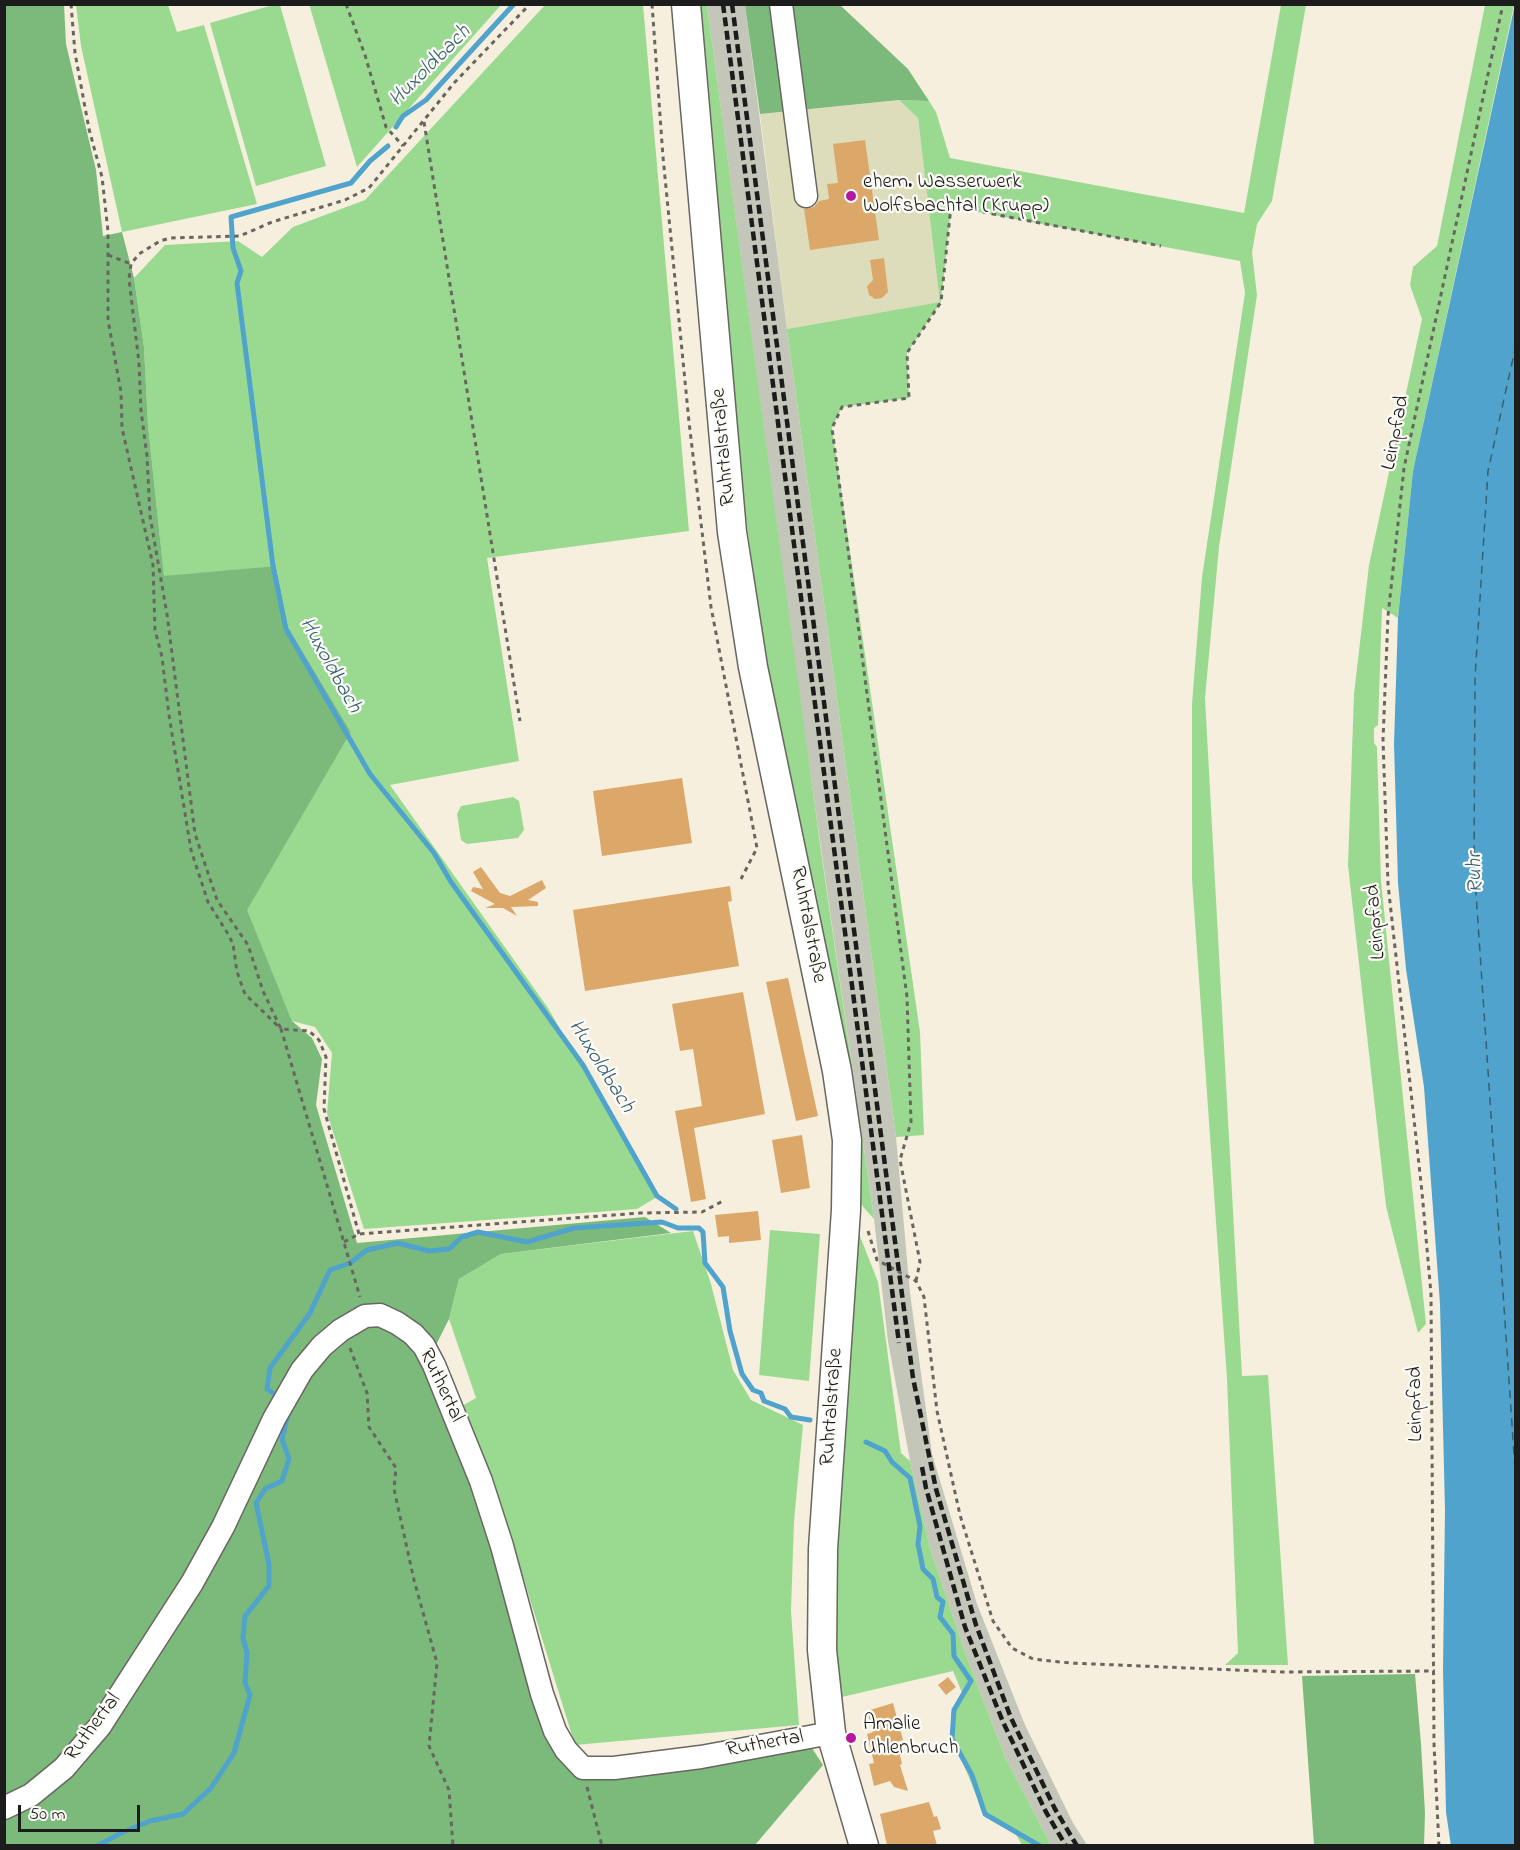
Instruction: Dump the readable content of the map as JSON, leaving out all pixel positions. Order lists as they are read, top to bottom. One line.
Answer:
{"streets":{"main road":["Ruhrtalstraße"],"street":["Ruthertal"],"path":["Leinpfad"]},"crossings":[["Ruhrtalstraße","Ruthertal"]],"water":["Huxoldbach","Ruhr"],"places":["ehem. Wasserwerk Wolfsbachtal (Krupp)","Amalie Uhlenbruch"],"scale_bar":"50 m"}
